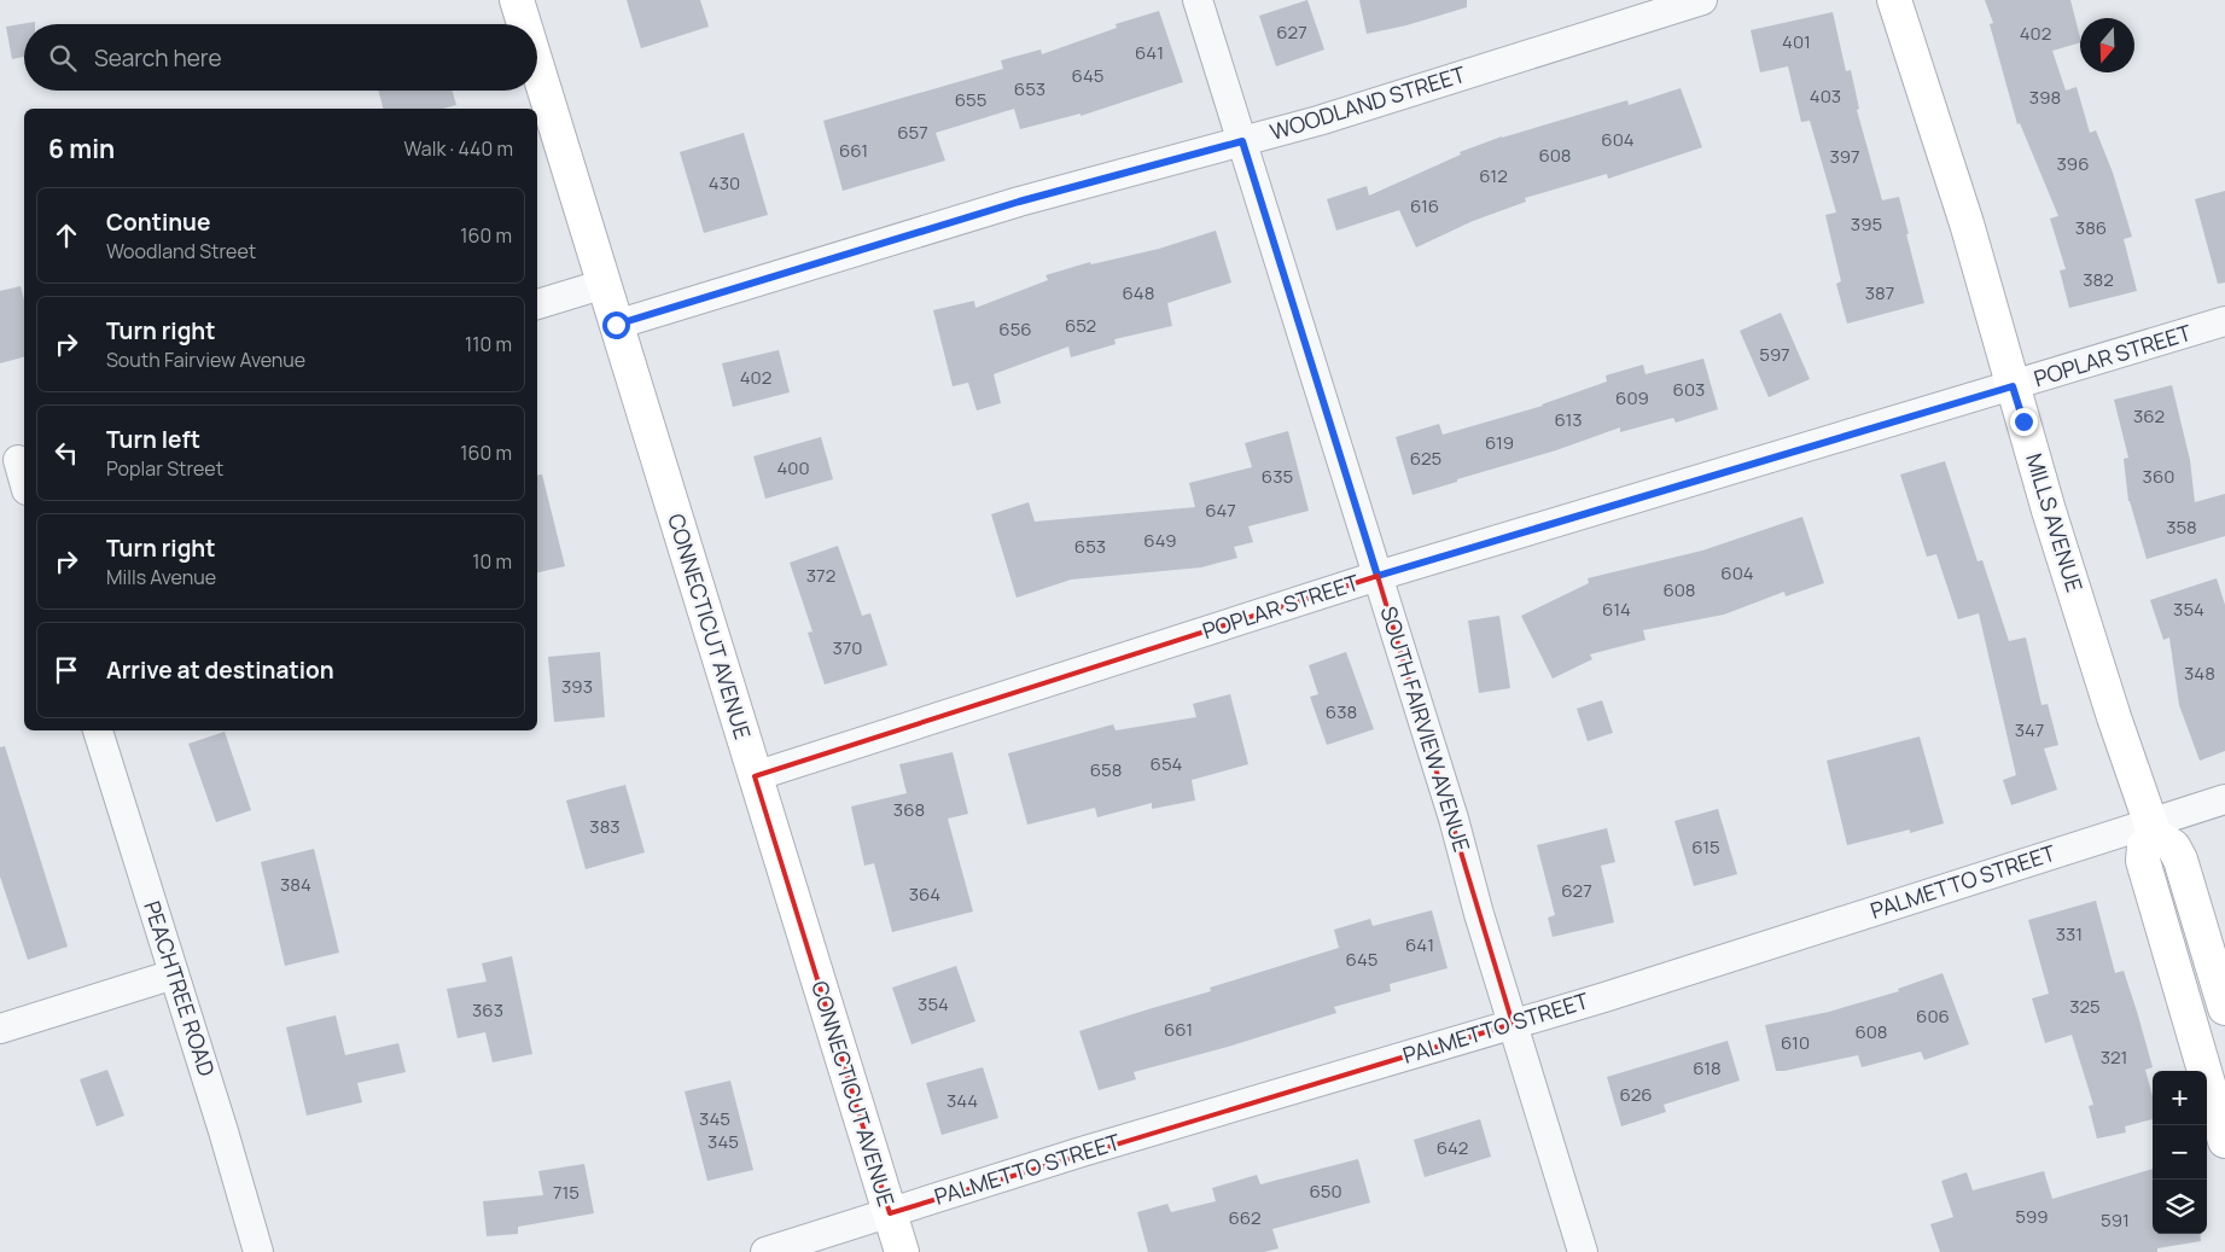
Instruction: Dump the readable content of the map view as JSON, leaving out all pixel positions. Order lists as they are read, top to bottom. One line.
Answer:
{"streets":{"street":["WOODLAND STREET","POPLAR STREET","MILLS AVENUE","CONNECTICUT AVENUE","SOUTH FAIRVIEW AVENUE","PALMETTO STREET","PEACHTREE ROAD"]},"crossings":[["WOODLAND STREET","CONNECTICUT AVENUE"],["WOODLAND STREET","SOUTH FAIRVIEW AVENUE"],["POPLAR STREET","MILLS AVENUE"],["POPLAR STREET","CONNECTICUT AVENUE"],["POPLAR STREET","SOUTH FAIRVIEW AVENUE"],["MILLS AVENUE","PALMETTO STREET"],["CONNECTICUT AVENUE","PALMETTO STREET"],["SOUTH FAIRVIEW AVENUE","PALMETTO STREET"]],"house_numbers":["627","402","401","641","645","653","403","398","655","657","604","661","608","397","396","612","430","616","395","386","382","648","387","652","656","597","402","603","609","362","613","619","625","400","635","360","647","358","649","653","604","372","608","614","354","370","348","393","638","347","654","658","368","383","615","384","627","364","331","641","645","354","325","363","606","661","608","610","321","618","626","344","345","345","642","650","715","599","662","591"],"north":"bottom","page":{"search":"Search here","heading":["6 min","Walk · 440 m"],"list":[["Continue","Woodland Street","160 m"],["Turn right","South Fairview Avenue","110 m"],["Turn left","Poplar Street","160 m"],["Turn right","Mills Avenue","10 m"],"Arrive at destination"],"map_buttons":["+","−"]}}
